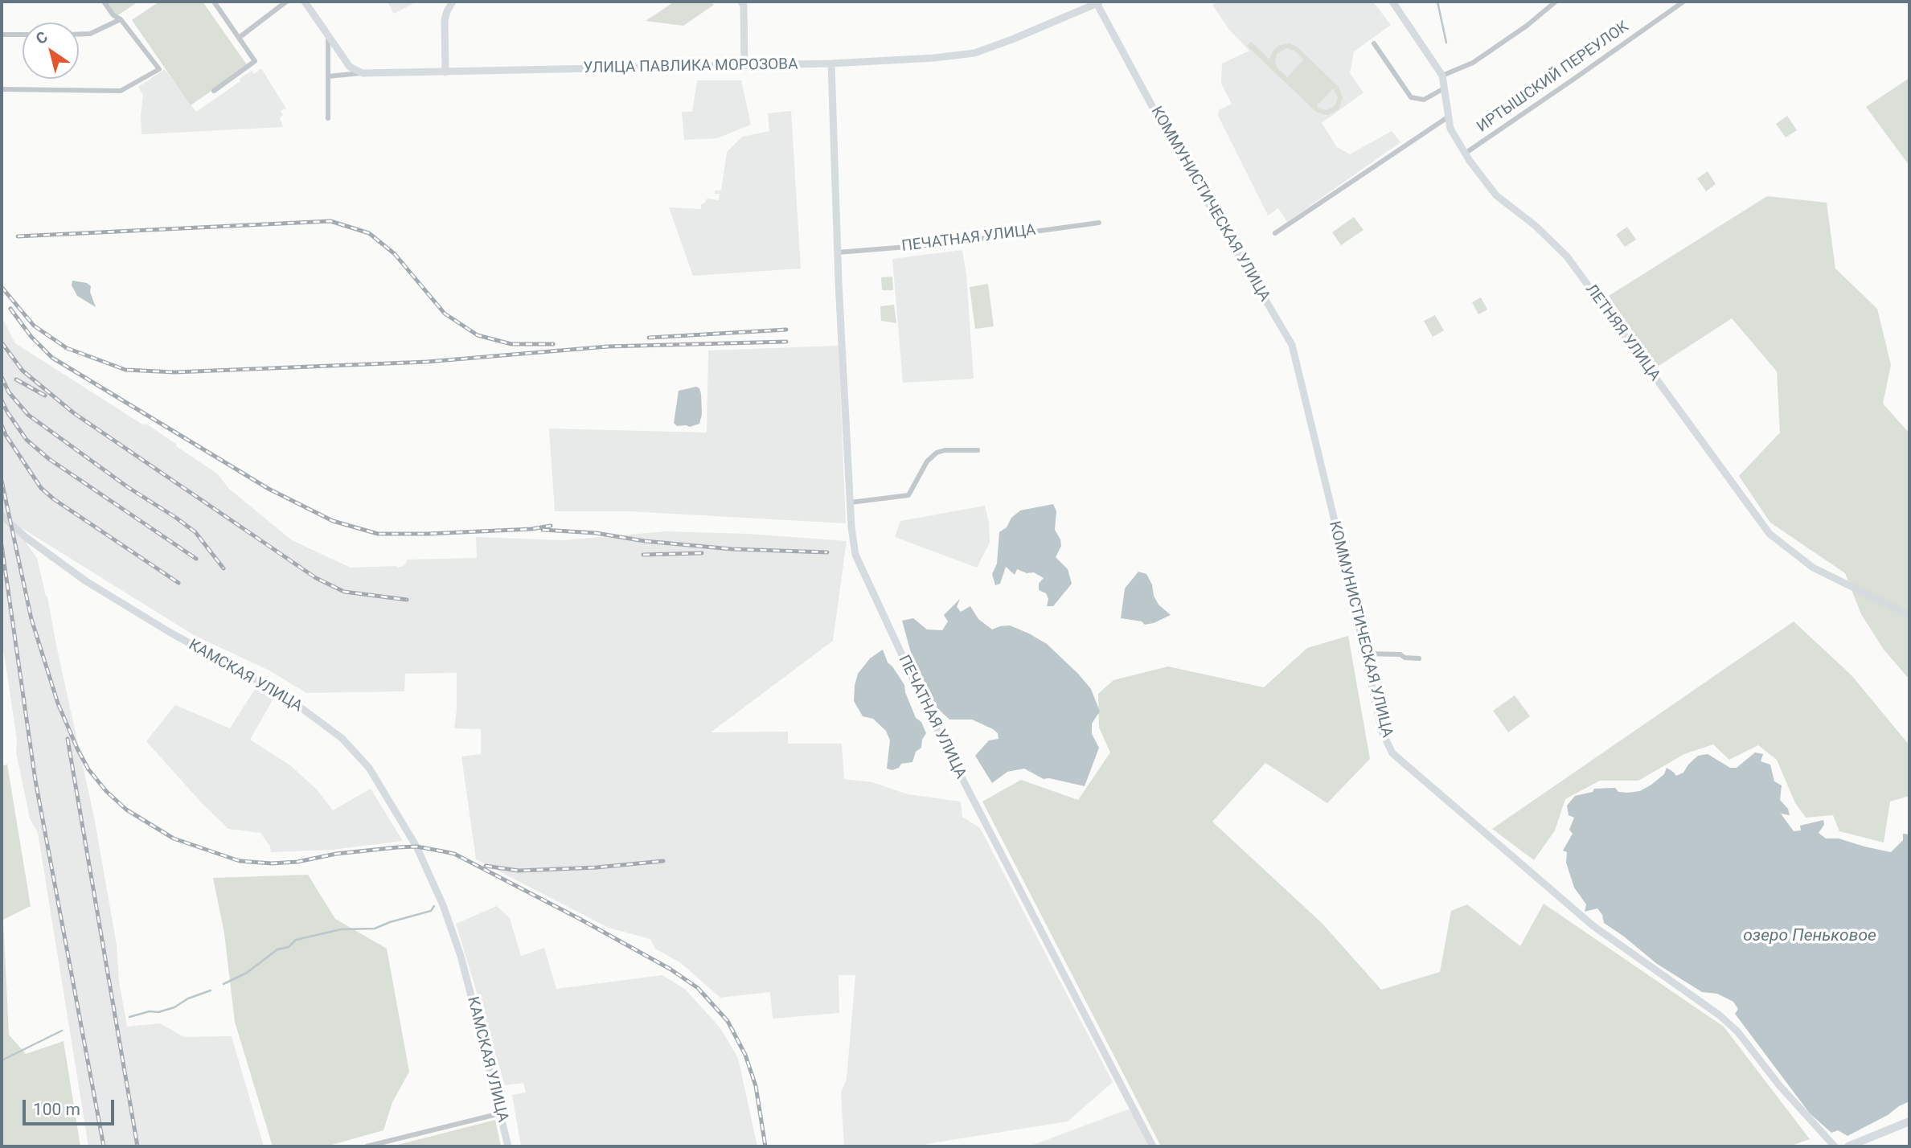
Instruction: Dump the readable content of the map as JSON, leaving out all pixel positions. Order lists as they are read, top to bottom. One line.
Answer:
{"streets":{"street":["УЛИЦА ПАВЛИКА МОРОЗОВА","ИРТЫШСКИЙ ПЕРЕУЛОК","КОММУНИСТИЧЕСКАЯ УЛИЦА","ПЕЧАТНАЯ УЛИЦА","ЛЕТНЯЯ УЛИЦА","КАМСКАЯ УЛИЦА"]},"crossings":[["УЛИЦА ПАВЛИКА МОРОЗОВА","КОММУНИСТИЧЕСКАЯ УЛИЦА"],["УЛИЦА ПАВЛИКА МОРОЗОВА","ПЕЧАТНАЯ УЛИЦА"],["ИРТЫШСКИЙ ПЕРЕУЛОК","ЛЕТНЯЯ УЛИЦА"]],"water":["озеро Пеньковое"],"scale_bar":"100 m","north":"top left"}
